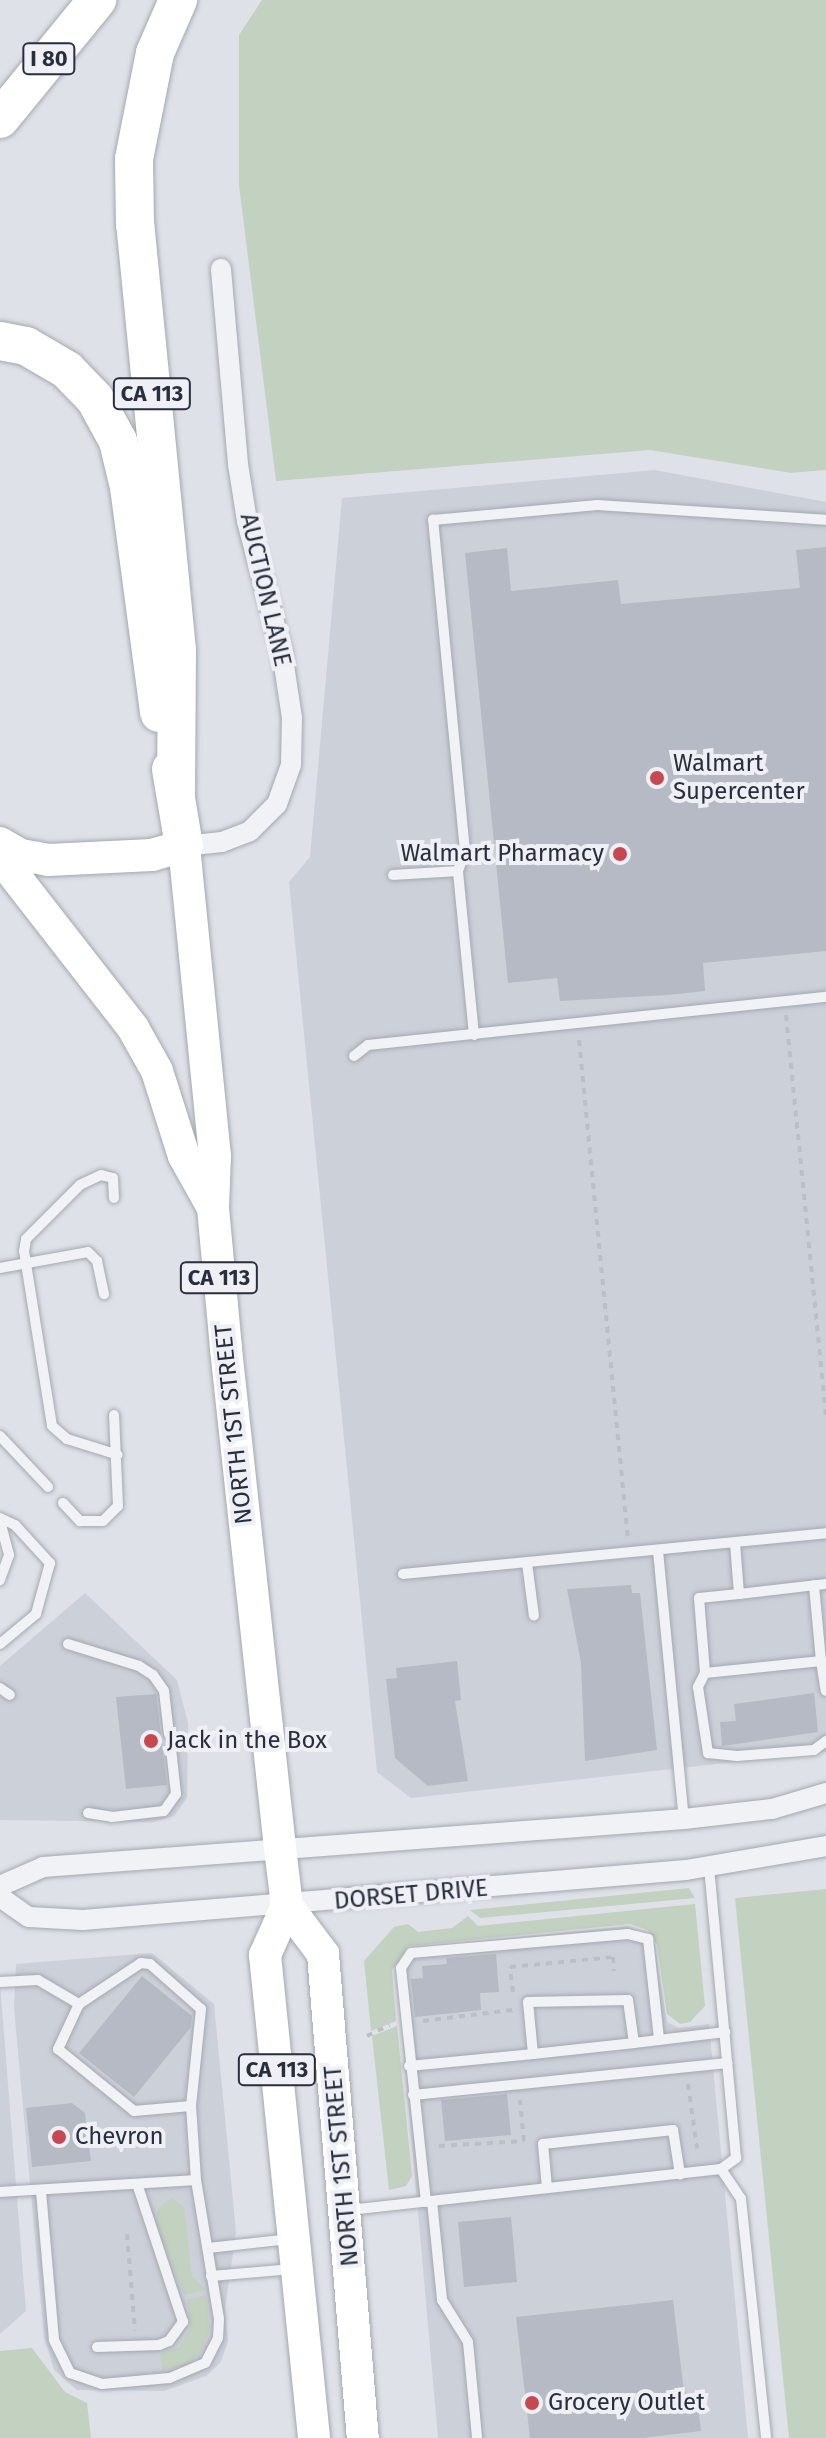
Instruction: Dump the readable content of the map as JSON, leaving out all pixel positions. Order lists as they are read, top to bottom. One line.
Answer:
{"streets":{"highway":["I 80","CA 113"],"main road":["NORTH 1ST STREET"],"street":["AUCTION LANE","DORSET DRIVE"]},"crossings":[["CA 113","AUCTION LANE"],["CA 113","NORTH 1ST STREET"],["CA 113","DORSET DRIVE"],["AUCTION LANE","NORTH 1ST STREET"],["NORTH 1ST STREET","DORSET DRIVE"]],"places":["Walmart Supercenter","Walmart Pharmacy","Jack in the Box","Chevron","Grocery Outlet"]}
